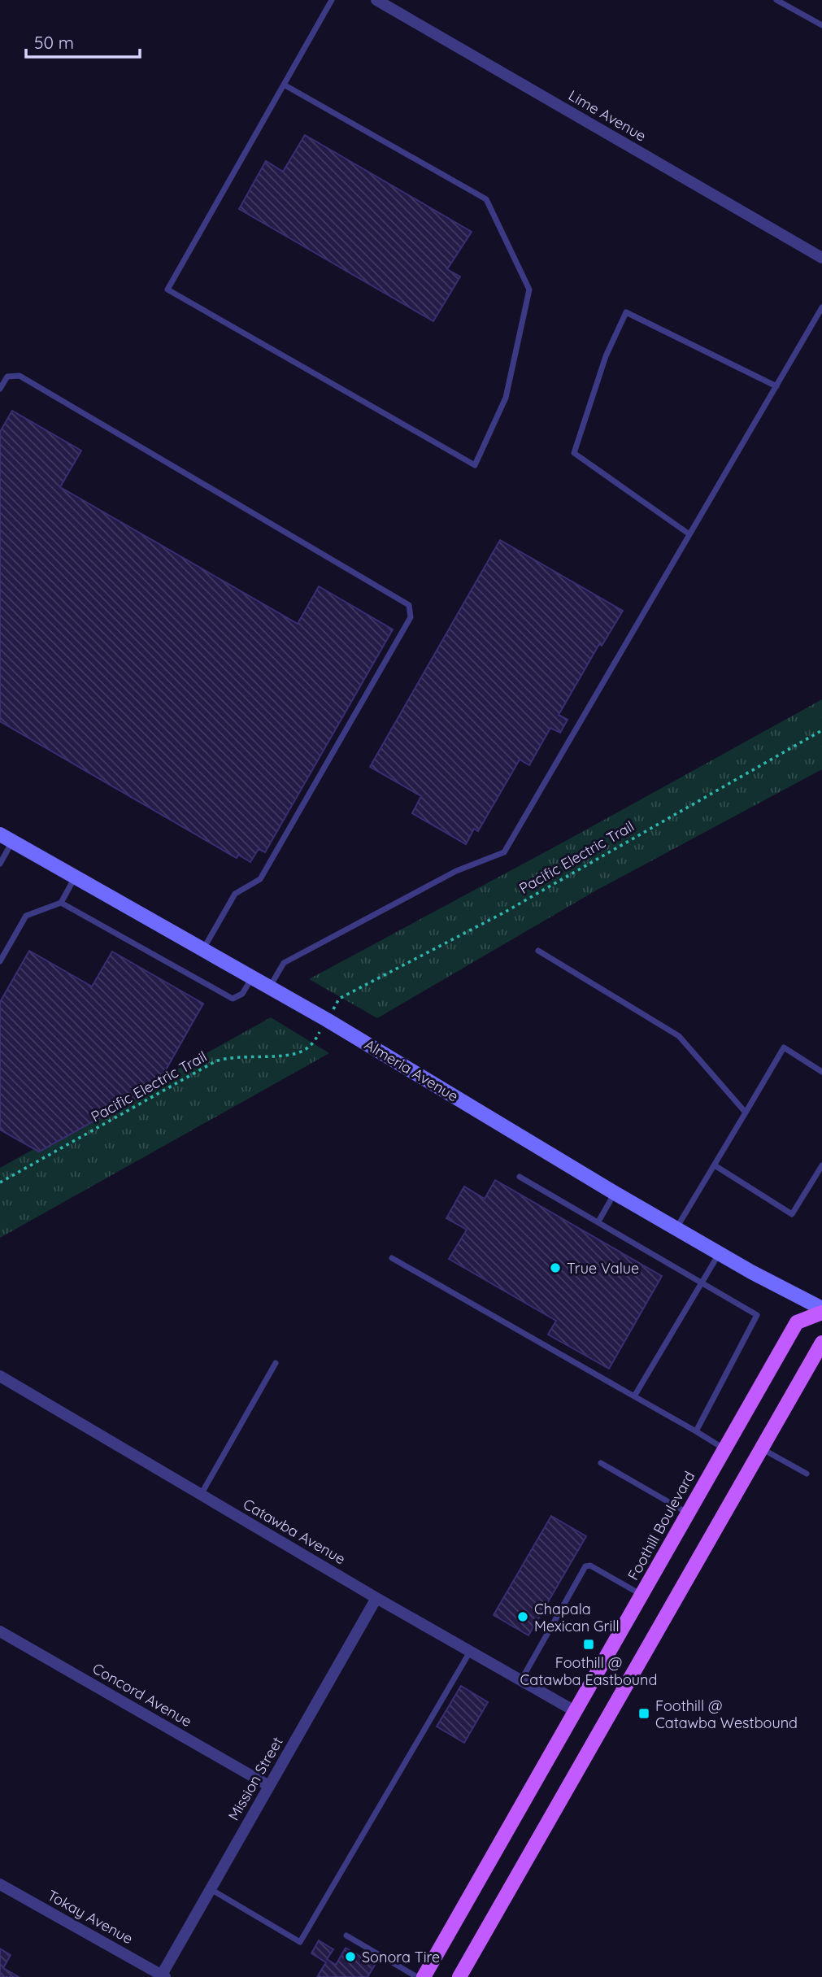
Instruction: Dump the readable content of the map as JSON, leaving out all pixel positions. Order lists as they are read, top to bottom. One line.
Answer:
{"streets":{"main road":["Foothill Boulevard"],"street":["Lime Avenue","Almeria Avenue","Catawba Avenue","Concord Avenue","Mission Street","Tokay Avenue"],"path":["Pacific Electric Trail"]},"crossings":[["Almeria Avenue","Foothill Boulevard"],["Foothill Boulevard","Catawba Avenue"],["Catawba Avenue","Mission Street"],["Concord Avenue","Mission Street"],["Mission Street","Tokay Avenue"]],"places":{"other":["True Value","Chapala Mexican Grill","Sonora Tire"],"transit":["Foothill @ Catawba Eastbound","Foothill @ Catawba Westbound"]},"scale_bar":"50 m"}
